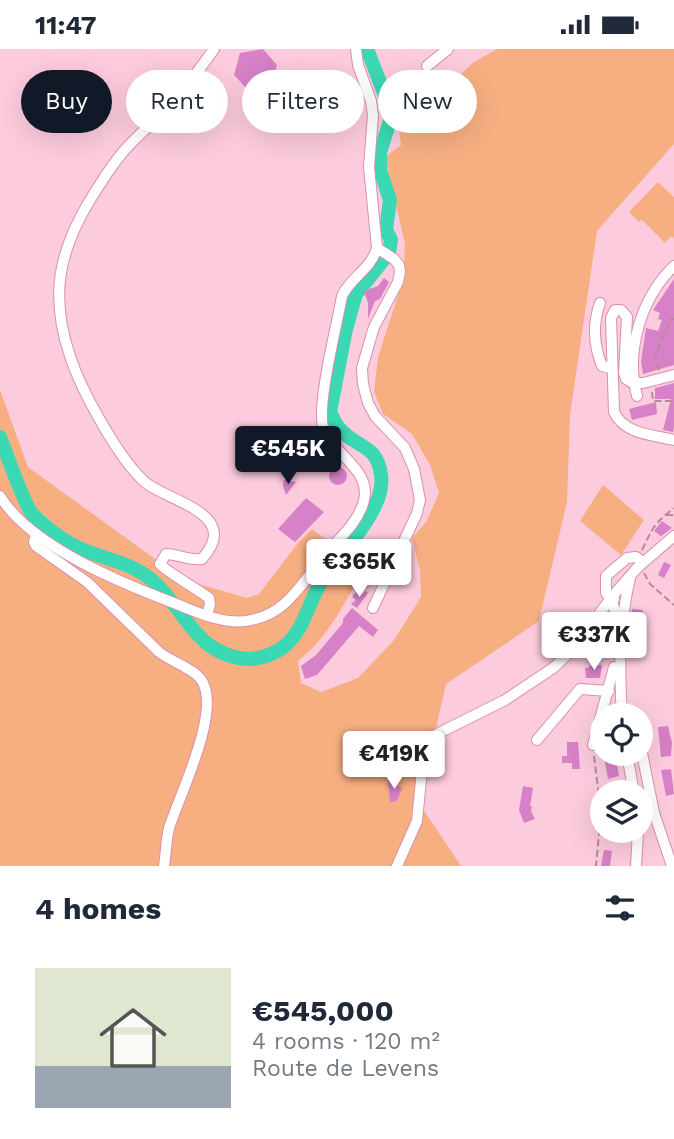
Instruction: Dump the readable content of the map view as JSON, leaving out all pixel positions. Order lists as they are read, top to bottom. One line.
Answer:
{"page":{"status":"11:47","chip":["Buy","Rent","Filters","New"],"price":["€545K","€365K","€337K","€419K"],"heading":"4 homes","list":[{"name":"€545,000","note":"4 rooms · 120 m² · Route de Levens"}]}}
